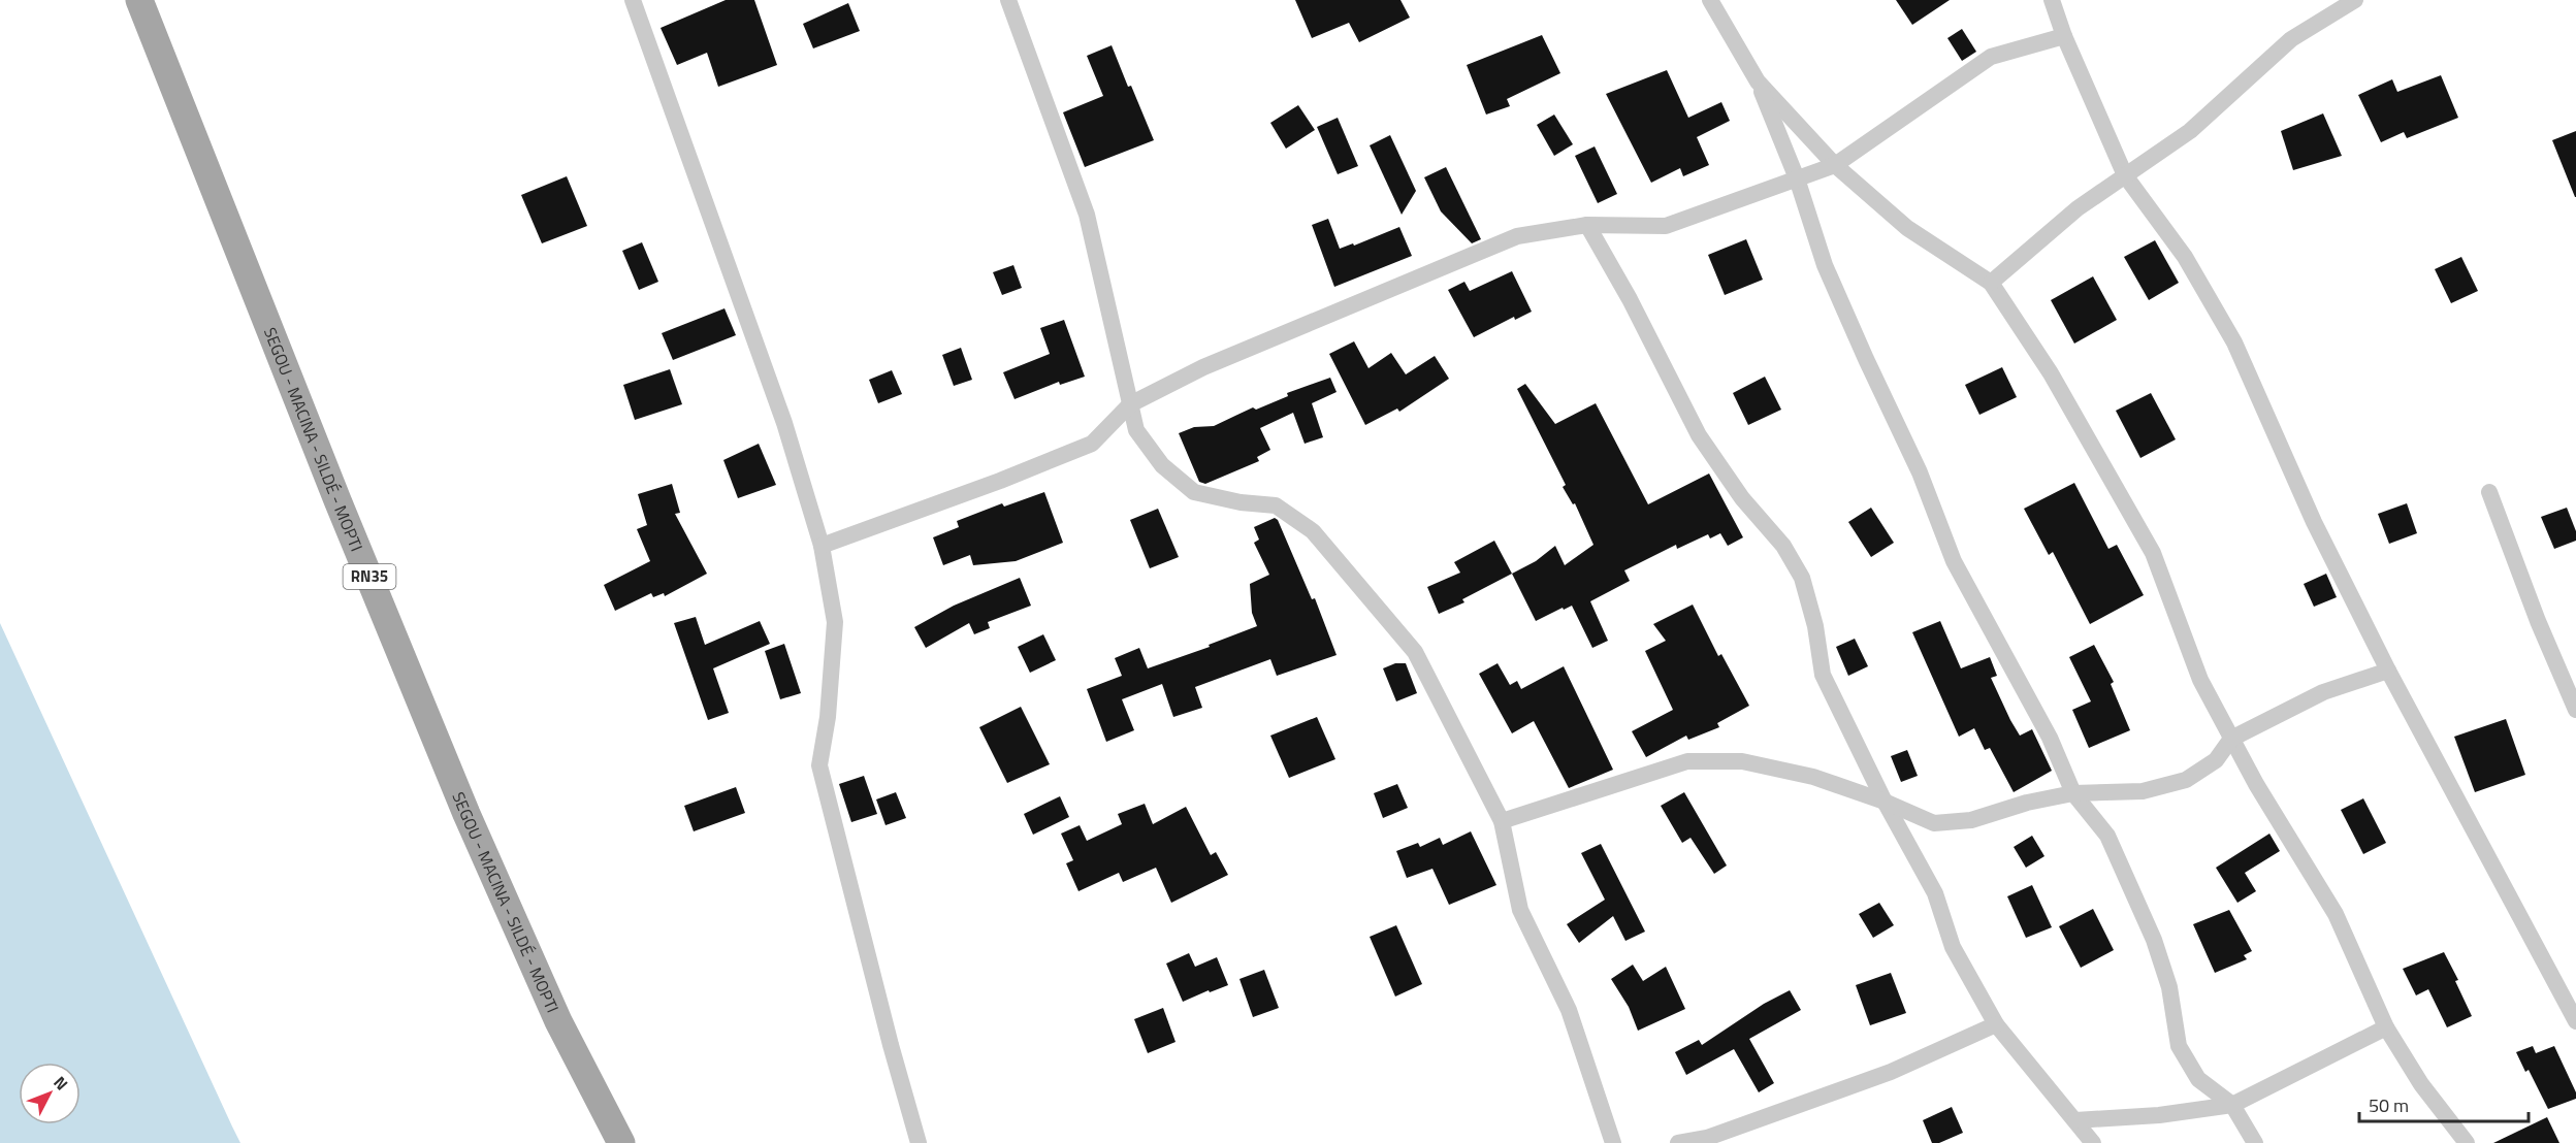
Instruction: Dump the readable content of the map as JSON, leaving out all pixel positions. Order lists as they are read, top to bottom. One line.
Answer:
{"streets":{"main road":["SEGOU - MACINA - SILDÉ - MOPTI","RN35"]},"scale_bar":"50 m","north":"top right"}
